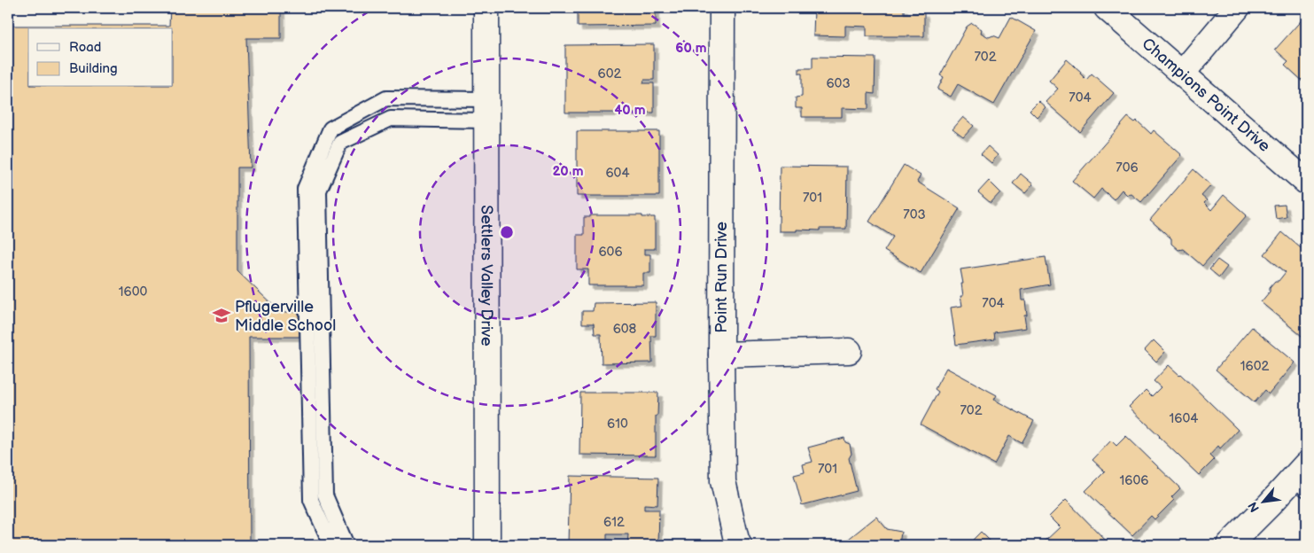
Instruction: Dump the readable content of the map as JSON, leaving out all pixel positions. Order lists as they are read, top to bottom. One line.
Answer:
{"streets":{"street":["Champions Point Drive","Settlers Valley Drive","Point Run Drive"]},"places":{"school or university":["Pflugerville Middle School"]},"house_numbers":["702","602","603","704","706","604","701","703","606","1600","704","608","1602","702","1604","610","701","1606","612"],"legend":["Road","Building"],"north":"bottom left","rings":["60 m","40 m","20 m"]}
